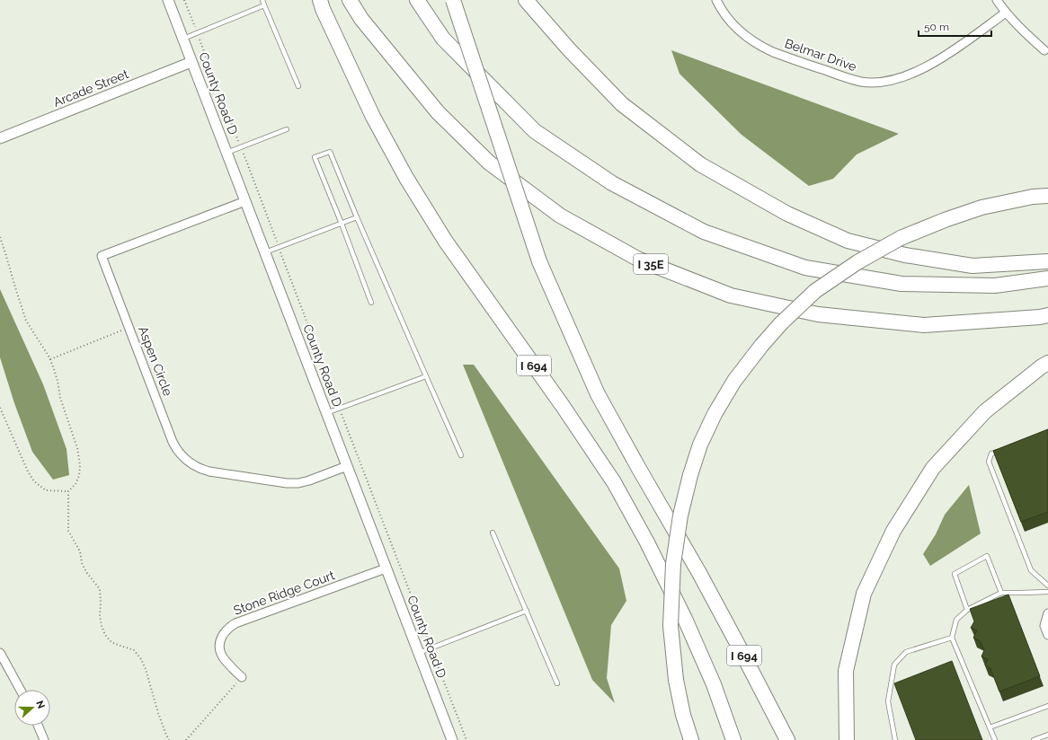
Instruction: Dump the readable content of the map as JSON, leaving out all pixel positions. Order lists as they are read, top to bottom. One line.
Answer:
{"streets":{"highway":["I 35E","I 694"],"street":["Belmar Drive","Arcade Street","County Road D","Aspen Circle","Stone Ridge Court"]},"crossings":[["Arcade Street","County Road D"],["County Road D","Aspen Circle"],["County Road D","Stone Ridge Court"]],"scale_bar":"50 m","north":"right"}
